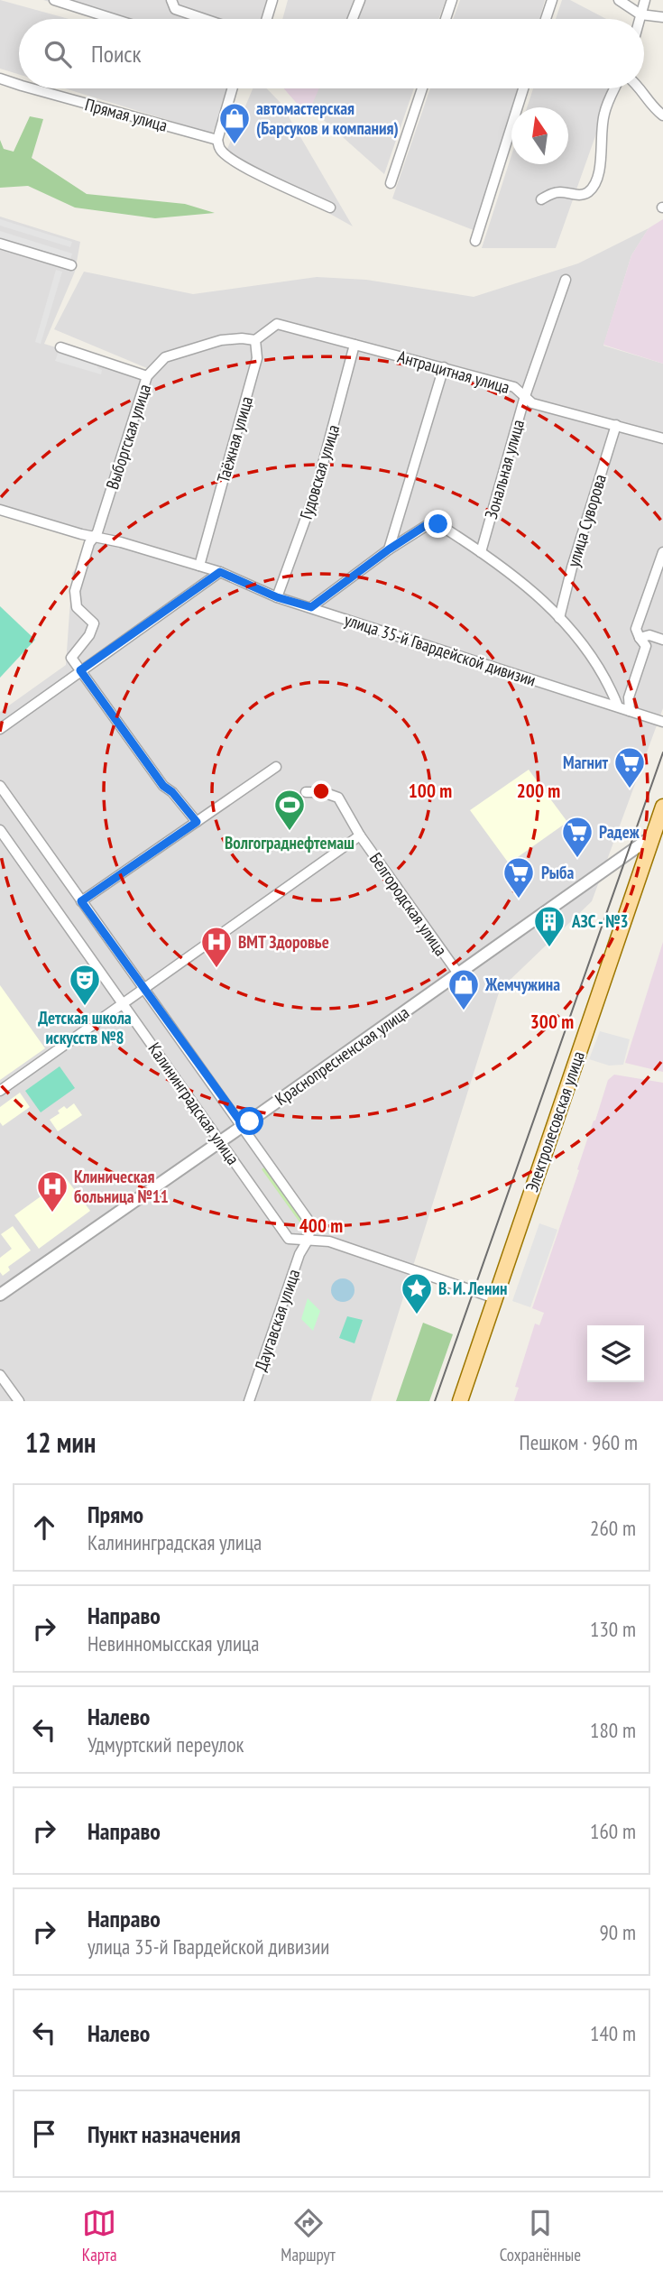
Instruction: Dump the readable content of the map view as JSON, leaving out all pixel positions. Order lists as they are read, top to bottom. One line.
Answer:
{"streets":{"main road":["Электролесовская улица"],"street":["Прямая улица","Антрацитная улица","Выборгская улица","Таёжная улица","Зональная улица","Гудовская улица","улица Суворова","улица 35-й Гвардейской дивизии","Белгородская улица","Краснопресненская улица","Калининградская улица","Даугавская улица"]},"crossings":[["Антрацитная улица","Выборгская улица"],["Антрацитная улица","Таёжная улица"],["Антрацитная улица","Зональная улица"],["Антрацитная улица","Гудовская улица"],["Антрацитная улица","улица Суворова"],["Выборгская улица","Таёжная улица"],["Выборгская улица","улица 35-й Гвардейской дивизии"],["Таёжная улица","улица 35-й Гвардейской дивизии"],["Гудовская улица","улица 35-й Гвардейской дивизии"],["Белгородская улица","Краснопресненская улица"],["Краснопресненская улица","Калининградская улица"],["Краснопресненская улица","Электролесовская улица"],["Калининградская улица","Электролесовская улица"],["Калининградская улица","Даугавская улица"]],"places":{"shop":["автомастерская (Барсуков и компания)","Жемчужина"],"supermarket":["Магнит","Радеж","Рыба"],"sports":["Волгограднефтемаш"],"building":["АЗС - №3"],"hospital":["ВМТ Здоровье","Клиническая больница №11"],"theatre":["Детская школа искусств №8"],"place":["В. И. Ленин"]},"north":"top","page":{"search":"Поиск","heading":["12 мин","Пешком · 960 m"],"list":[["Прямо","Калининградская улица","260 m"],["Направо","Невинномысская улица","130 m"],["Налево","Удмуртский переулок","180 m"],["Направо","160 m"],["Направо","улица 35-й Гвардейской дивизии","90 m"],["Налево","140 m"],"Пункт назначения"],"nav":["Карта","Маршрут","Сохранённые"]},"rings":["100 m","200 m","300 m","400 m"]}
